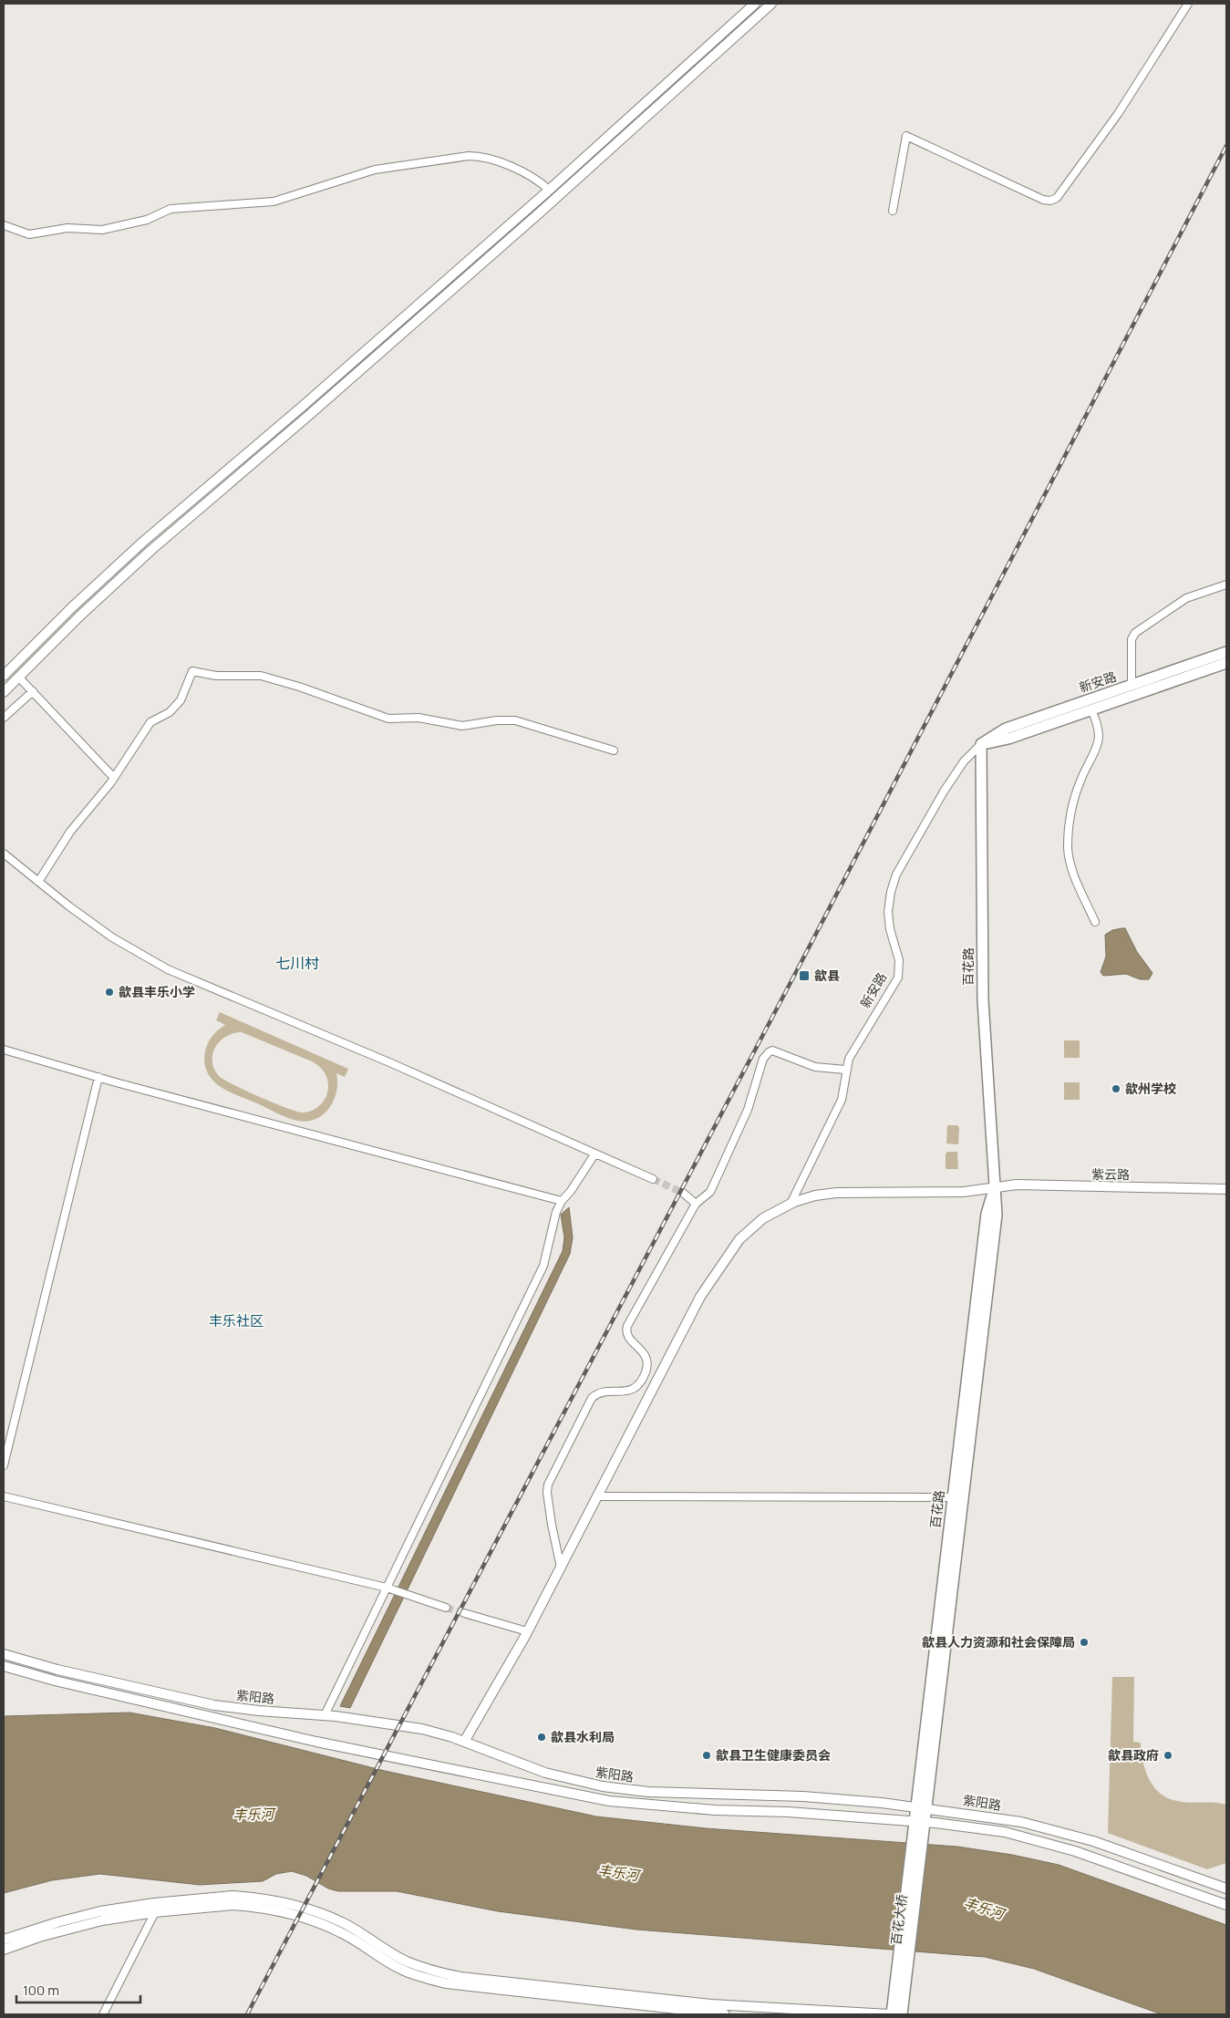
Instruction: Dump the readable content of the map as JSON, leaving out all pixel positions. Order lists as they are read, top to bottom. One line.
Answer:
{"streets":{"main road":["新安路","百花路","紫云路","紫阳路","百花大桥"]},"crossings":[["新安路","百花路"],["新安路","紫云路"],["百花路","紫云路"],["百花路","紫阳路"],["百花路","百花大桥"],["紫云路","紫阳路"]],"districts":["七川村","丰乐社区"],"water":["丰乐河"],"places":{"transit":["歙县"],"other":["歙县丰乐小学","歙州学校","歙县人力资源和社会保障局","歙县水利局","歙县卫生健康委员会","歙县政府"]},"scale_bar":"100 m"}
